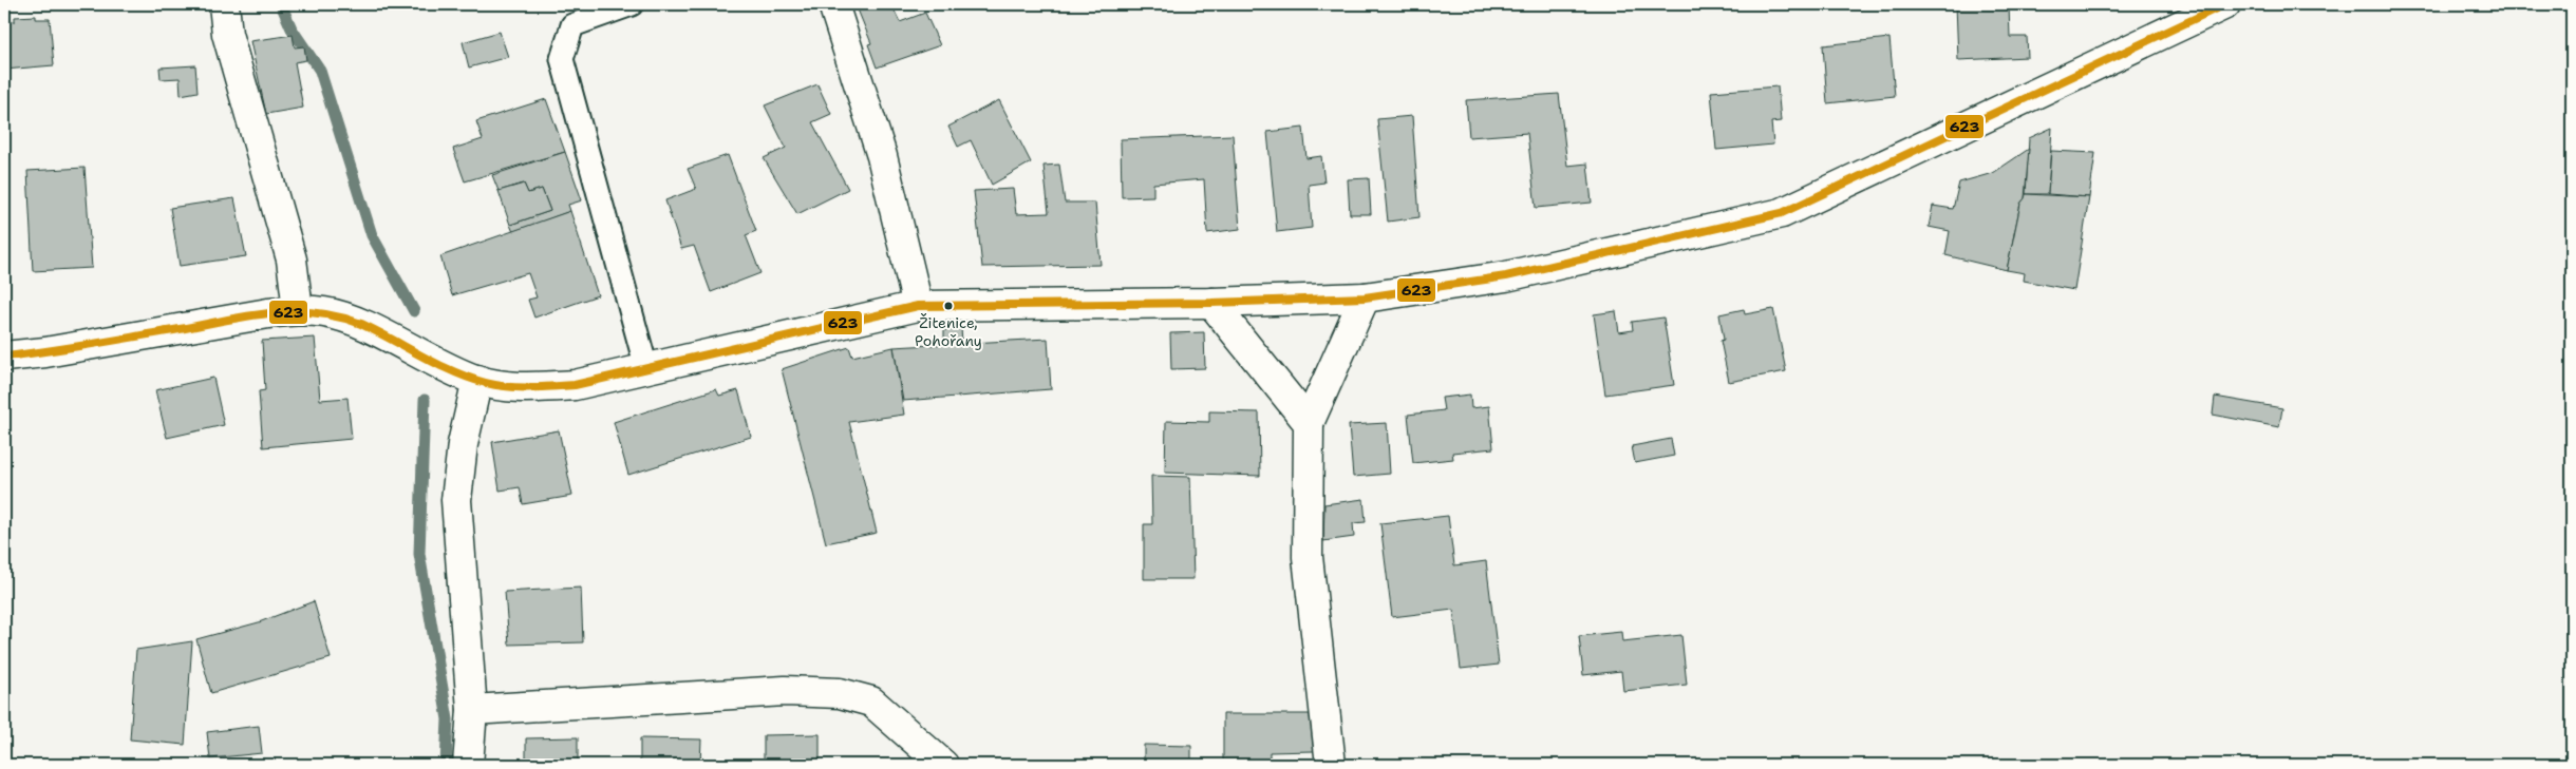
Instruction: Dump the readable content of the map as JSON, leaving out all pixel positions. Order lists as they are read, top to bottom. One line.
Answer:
{"places":["Žitenice, Pohořany"],"lines":["transit line 623"]}
